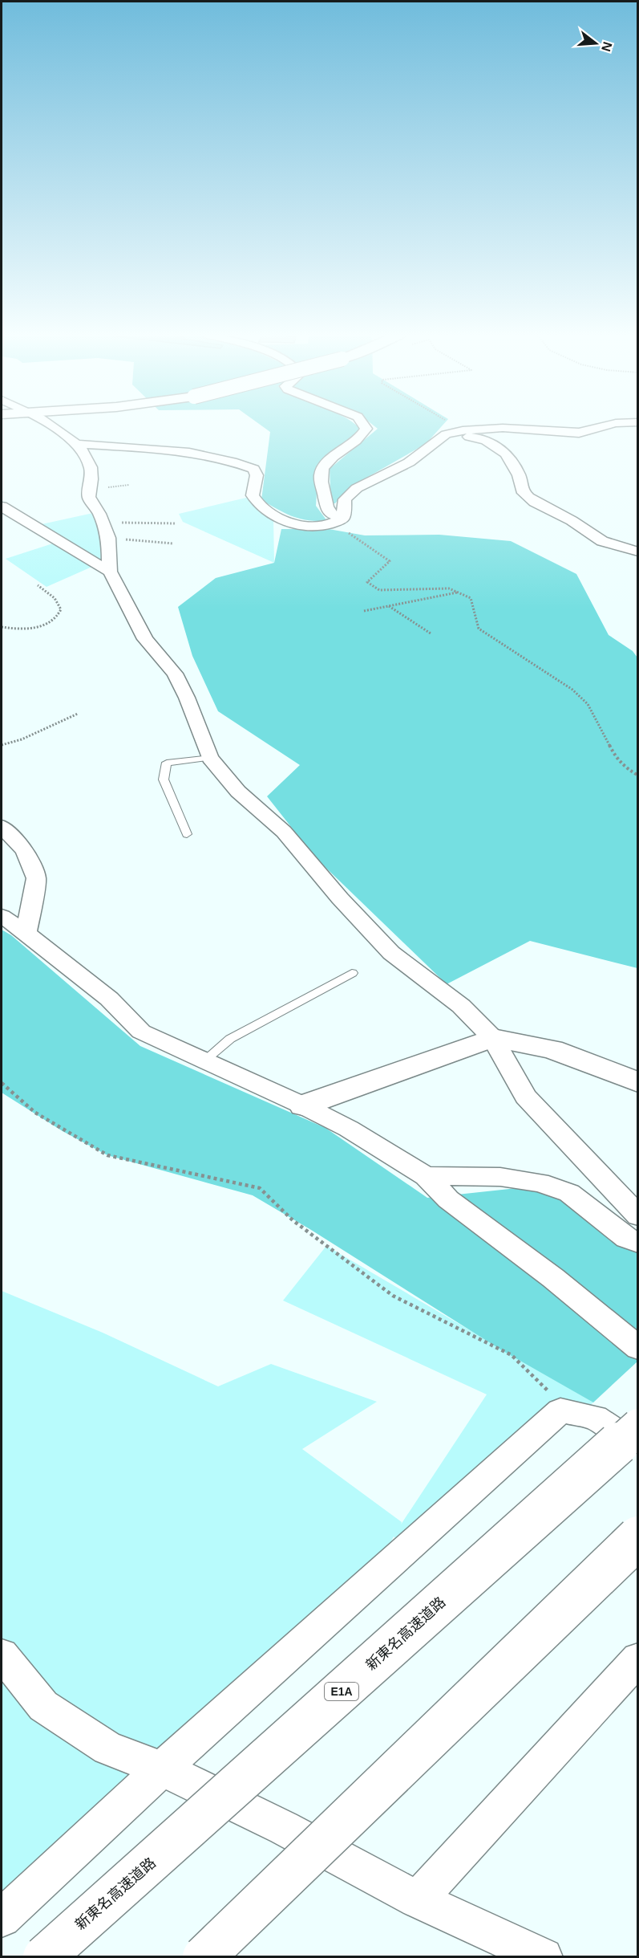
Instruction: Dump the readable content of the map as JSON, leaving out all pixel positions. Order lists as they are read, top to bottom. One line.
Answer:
{"streets":{"main road":["新東名高速道路","E1A"]},"north":"right"}
